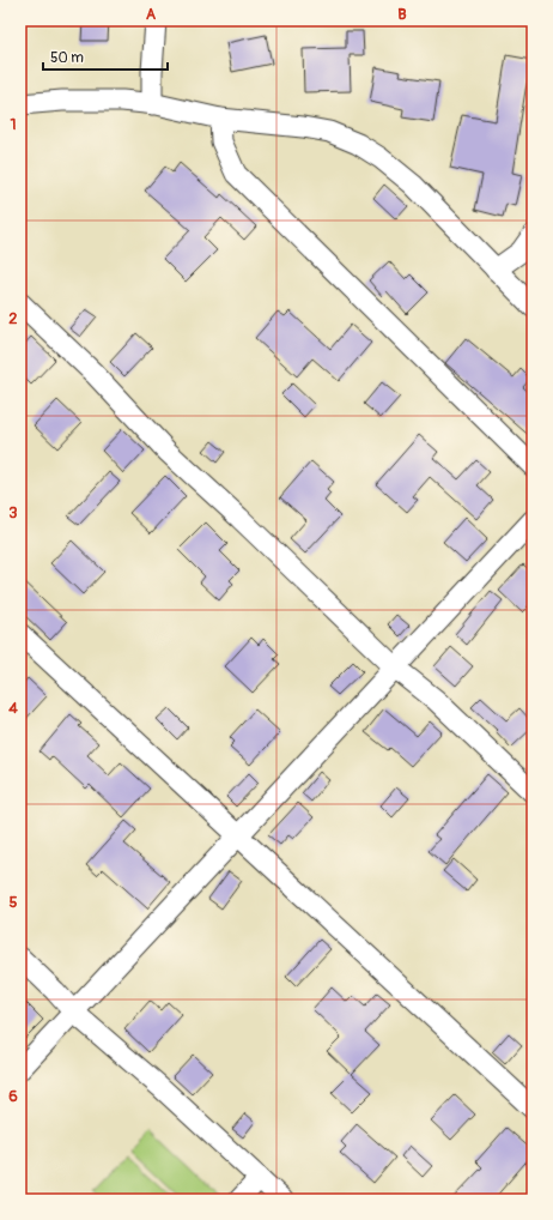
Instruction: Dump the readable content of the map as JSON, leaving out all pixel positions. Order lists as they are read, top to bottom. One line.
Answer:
{"scale_bar":"50 m","grid":{"columns":["A","B"],"rows":["1","2","3","4","5","6"]}}
